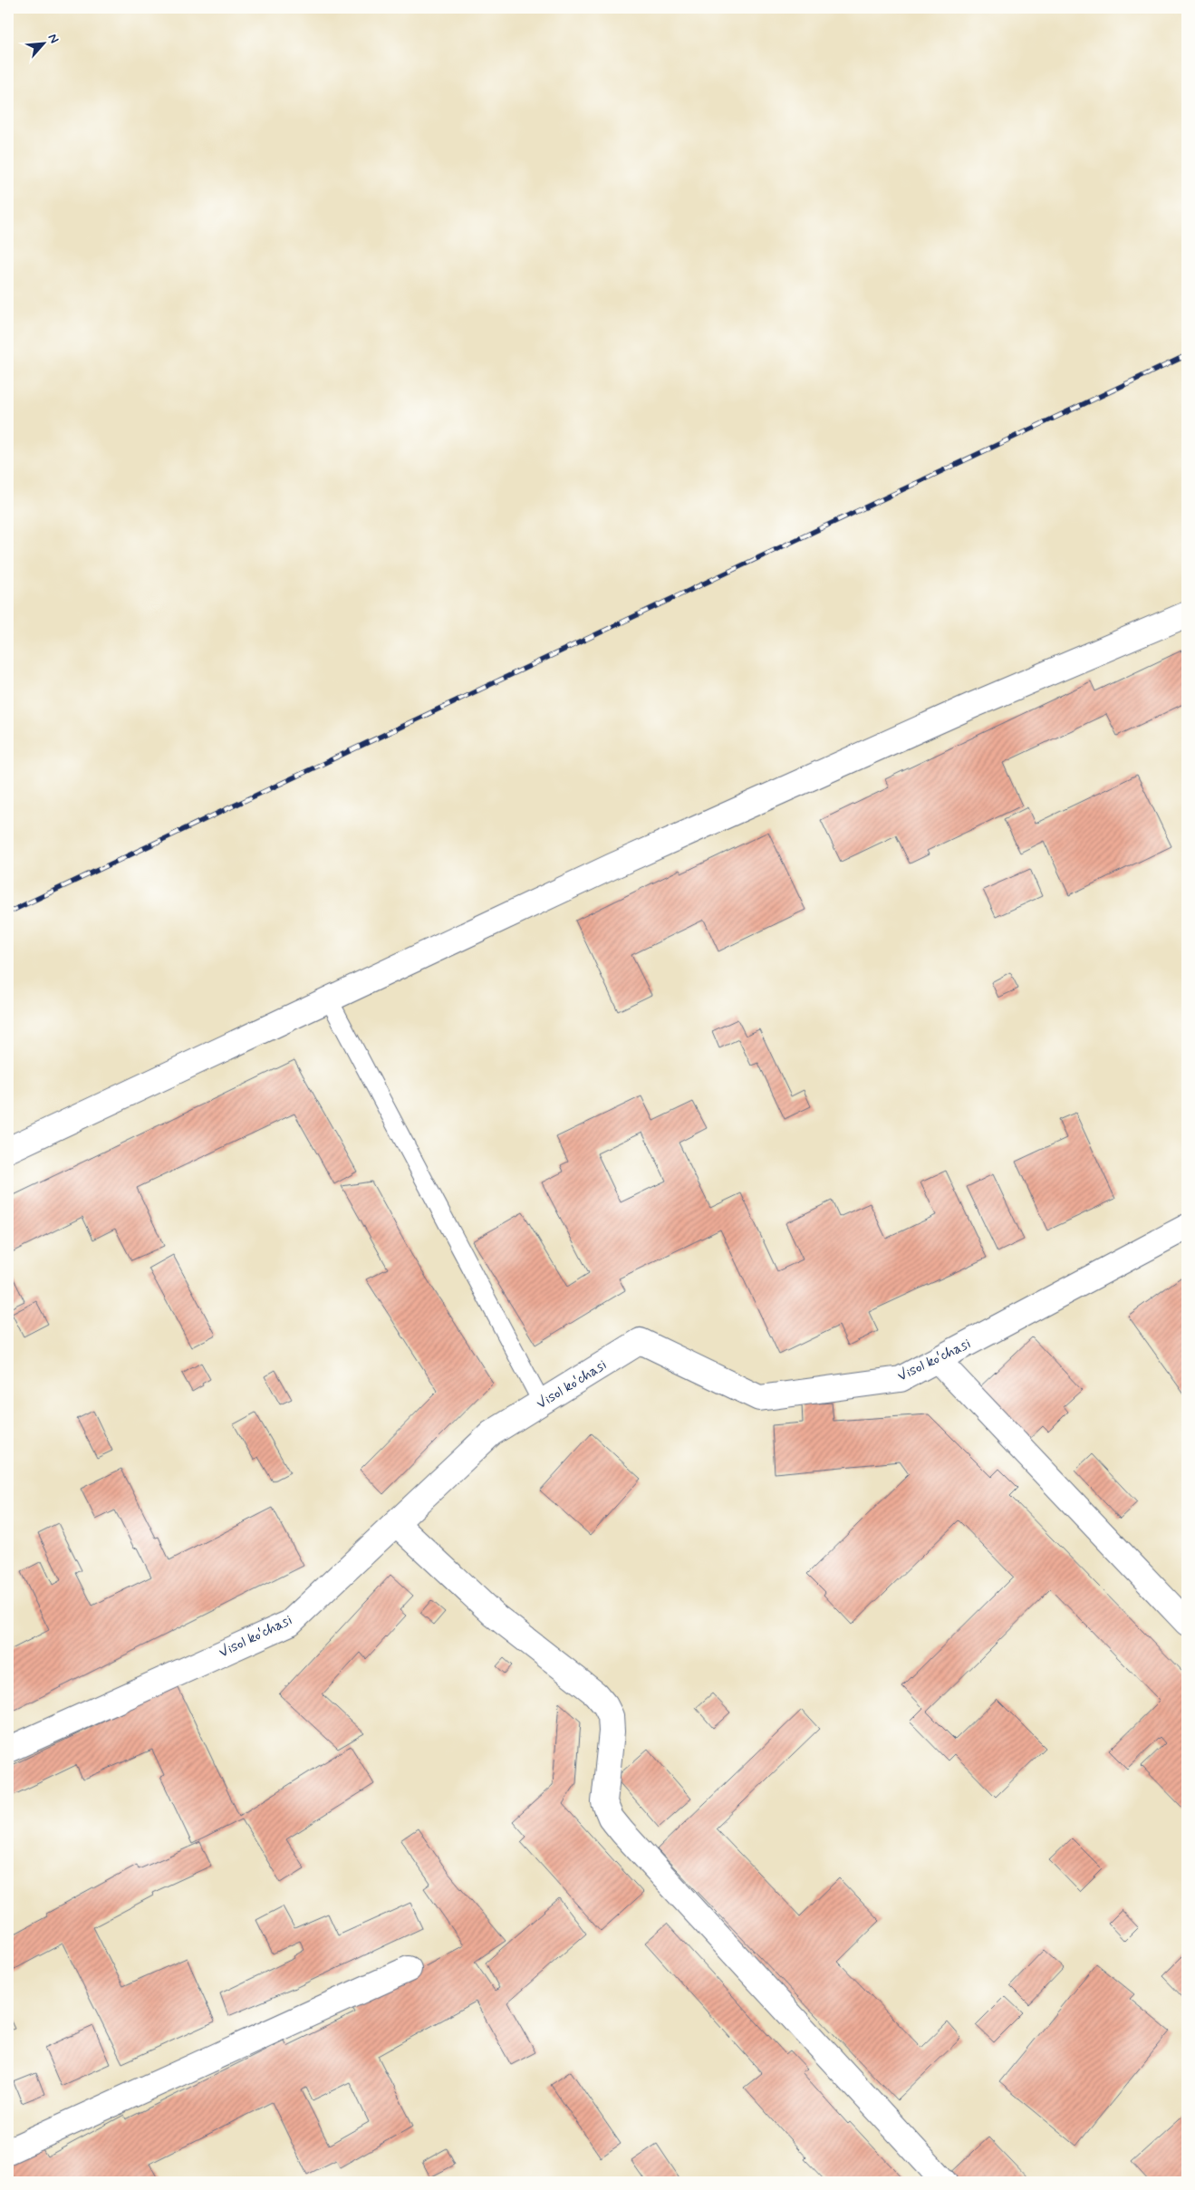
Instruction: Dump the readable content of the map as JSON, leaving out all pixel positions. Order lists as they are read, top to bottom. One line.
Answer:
{"streets":{"street":["Visol koʻchasi"]},"north":"top right"}
